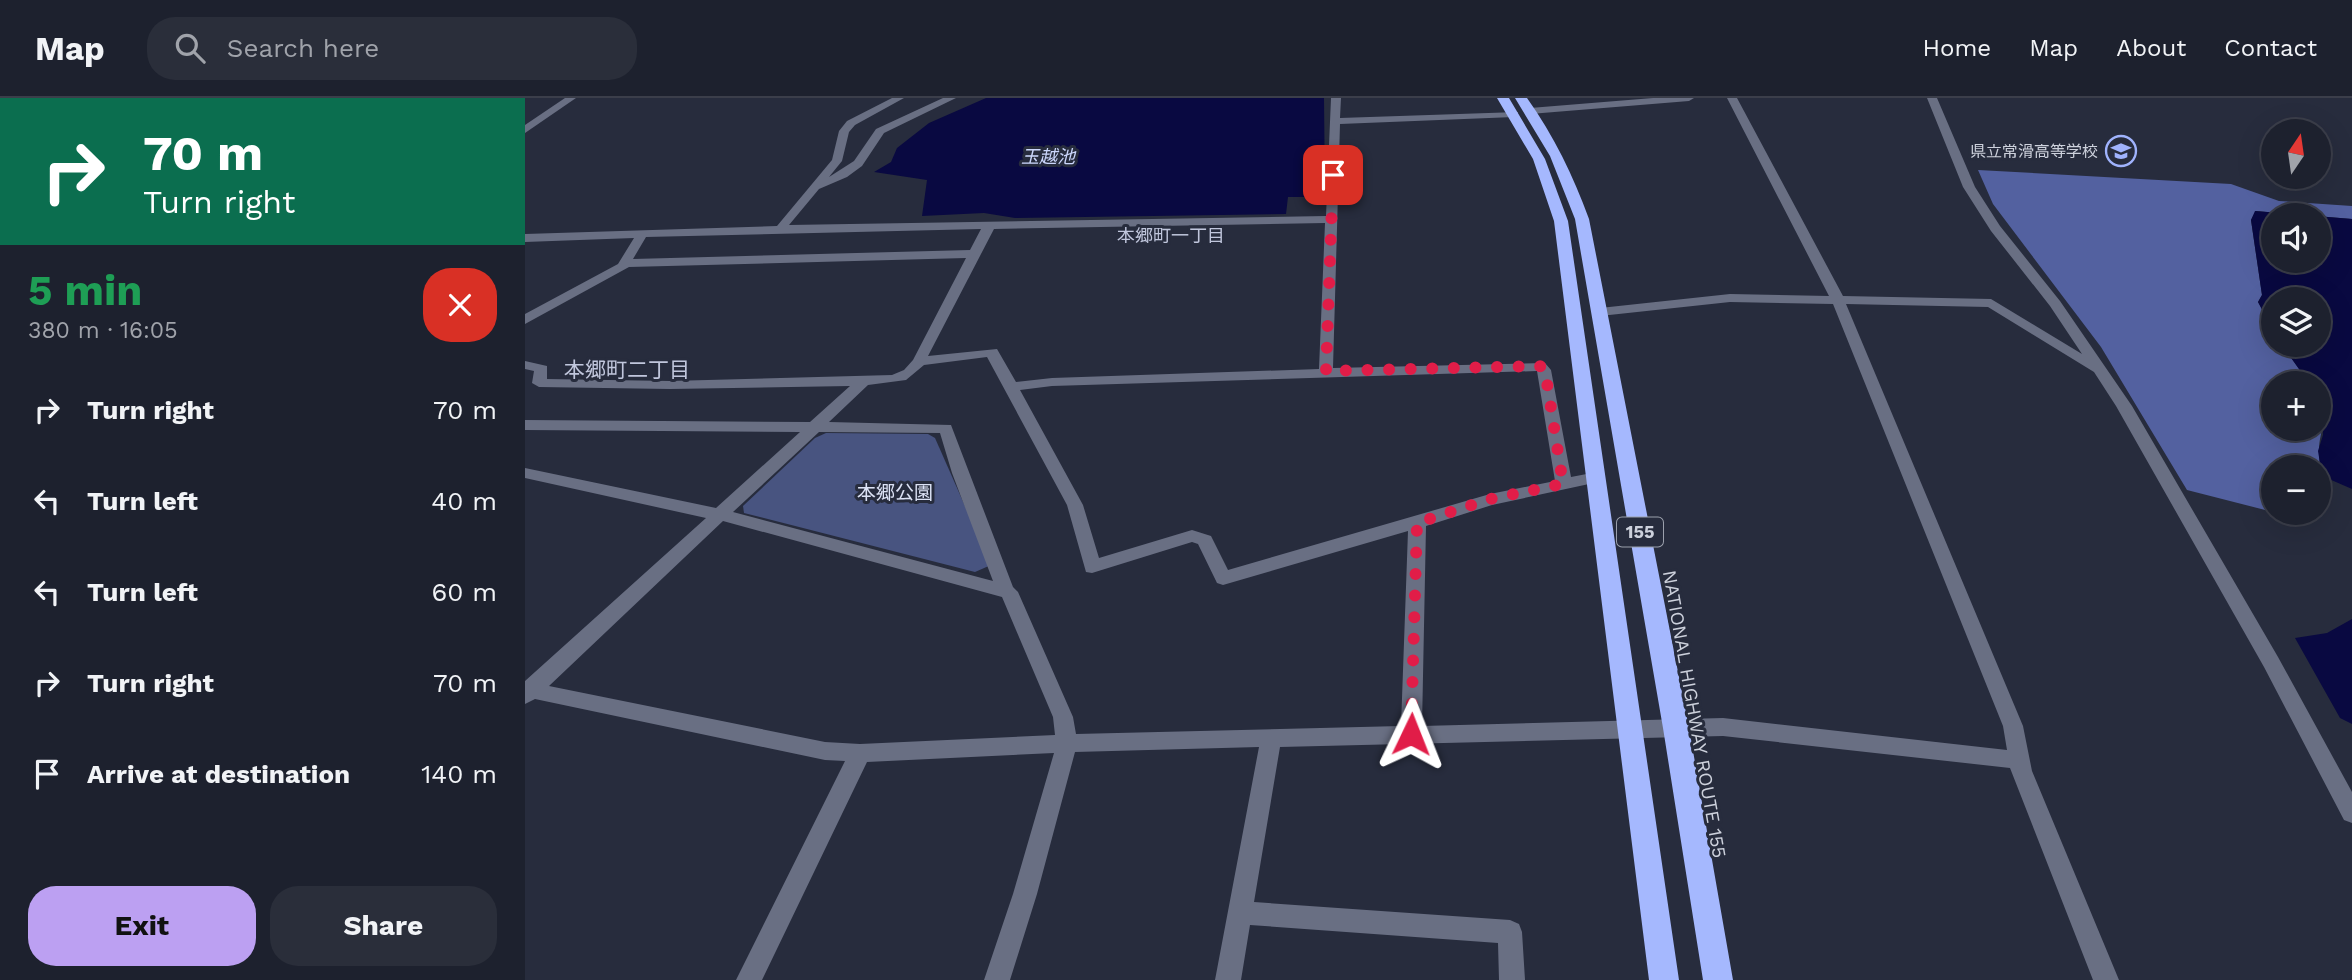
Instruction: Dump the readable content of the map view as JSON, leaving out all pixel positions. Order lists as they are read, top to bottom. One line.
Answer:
{"streets":{"highway":["155","NATIONAL HIGHWAY ROUTE 155"]},"crossings":[["155","NATIONAL HIGHWAY ROUTE 155"]],"districts":["本郷町一丁目","本郷町二丁目"],"water":["玉越池"],"parks":["本郷公園"],"places":{"school or university":["県立常滑高等学校"]},"north":"top","page":{"header":"Map","search":"Search here","nav":["Home","Map","About","Contact"],"turn":["70 m","Turn right"],"map_buttons":["+","−"],"heading":["5 min","380 m · 16:05"],"list":[{"name":"Turn right","value":"70 m"},{"name":"Turn left","value":"40 m"},{"name":"Turn left","value":"60 m"},{"name":"Turn right","value":"70 m"},{"name":"Arrive at destination","value":"140 m"}],"buttons":["Exit","Share"]}}
